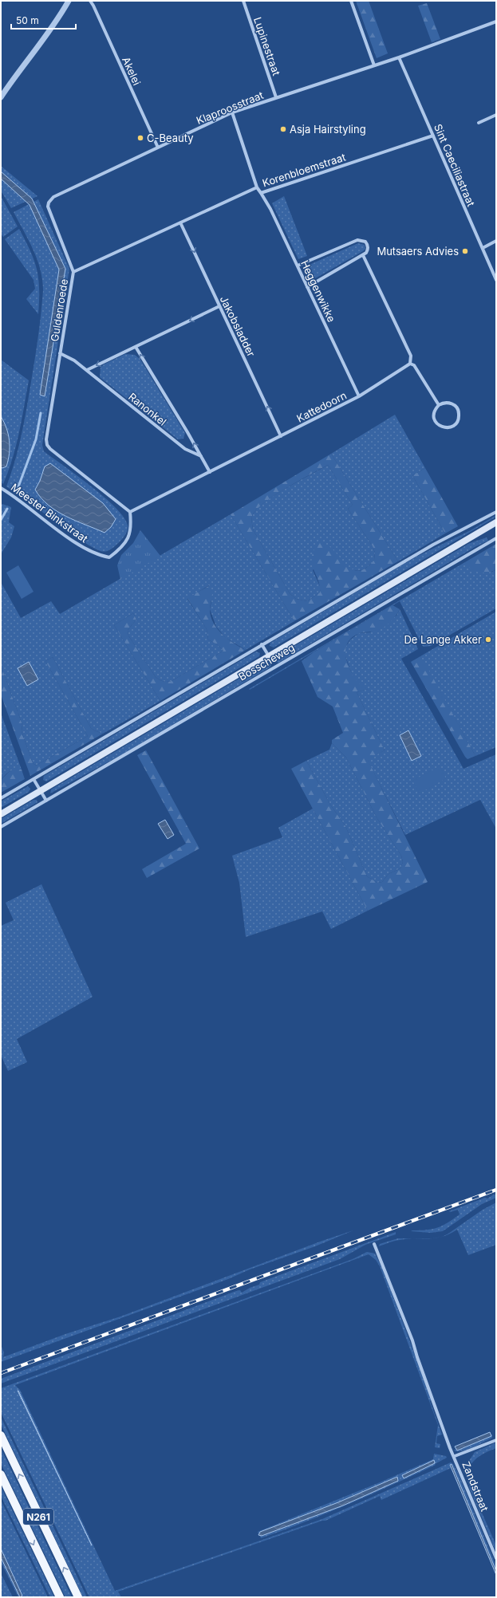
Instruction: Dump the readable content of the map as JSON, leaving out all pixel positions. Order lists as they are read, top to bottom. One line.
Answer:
{"streets":{"main road":["Bosscheweg","N261"],"street":["Lupinestraat","Akelei","Klaproosstraat","Sint Caeciliastraat","Korenbloemstraat","Heggenwikke","Guldenroede","Jakobsladder","Kattedoorn","Ranonkel","Meester Binkstraat","Zandstraat"]},"crossings":[["Lupinestraat","Klaproosstraat"],["Akelei","Klaproosstraat"],["Klaproosstraat","Sint Caeciliastraat"],["Klaproosstraat","Korenbloemstraat"],["Klaproosstraat","Guldenroede"],["Sint Caeciliastraat","Korenbloemstraat"],["Korenbloemstraat","Heggenwikke"],["Korenbloemstraat","Guldenroede"],["Heggenwikke","Kattedoorn"],["Guldenroede","Jakobsladder"],["Guldenroede","Kattedoorn"],["Guldenroede","Ranonkel"],["Guldenroede","Meester Binkstraat"],["Jakobsladder","Kattedoorn"],["Kattedoorn","Ranonkel"],["Kattedoorn","Meester Binkstraat"]],"places":["Asja Hairstyling","C-Beauty","Mutsaers Advies","De Lange Akker"],"scale_bar":"50 m"}
